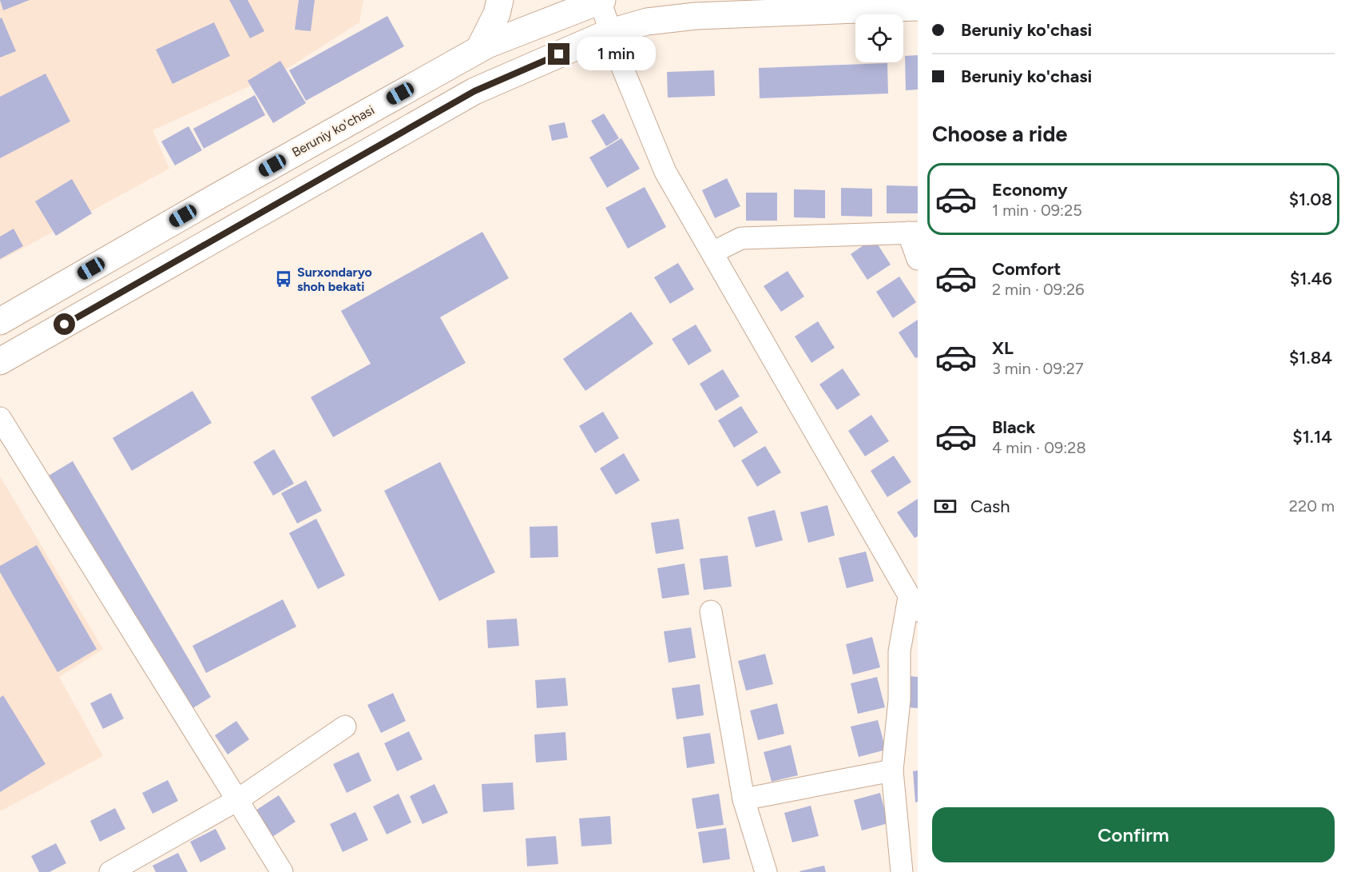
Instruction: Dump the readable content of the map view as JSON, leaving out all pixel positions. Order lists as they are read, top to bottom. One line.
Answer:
{"streets":{"main road":["Beruniy ko'chasi"]},"places":{"bus stop":["Surxondaryo shoh bekati"]},"page":{"banner":["Beruniy ko'chasi","Beruniy ko'chasi"],"bubble":"1 min","heading":"Choose a ride","list":[{"name":"Economy","note":"1 min · 09:25","value":"$1.08"},{"name":"Comfort","note":"2 min · 09:26","value":"$1.46"},{"name":"XL","note":"3 min · 09:27","value":"$1.84"},{"name":"Black","note":"4 min · 09:28","value":"$1.14"}],"pay":["Cash","220 m"],"buttons":"Confirm"}}
